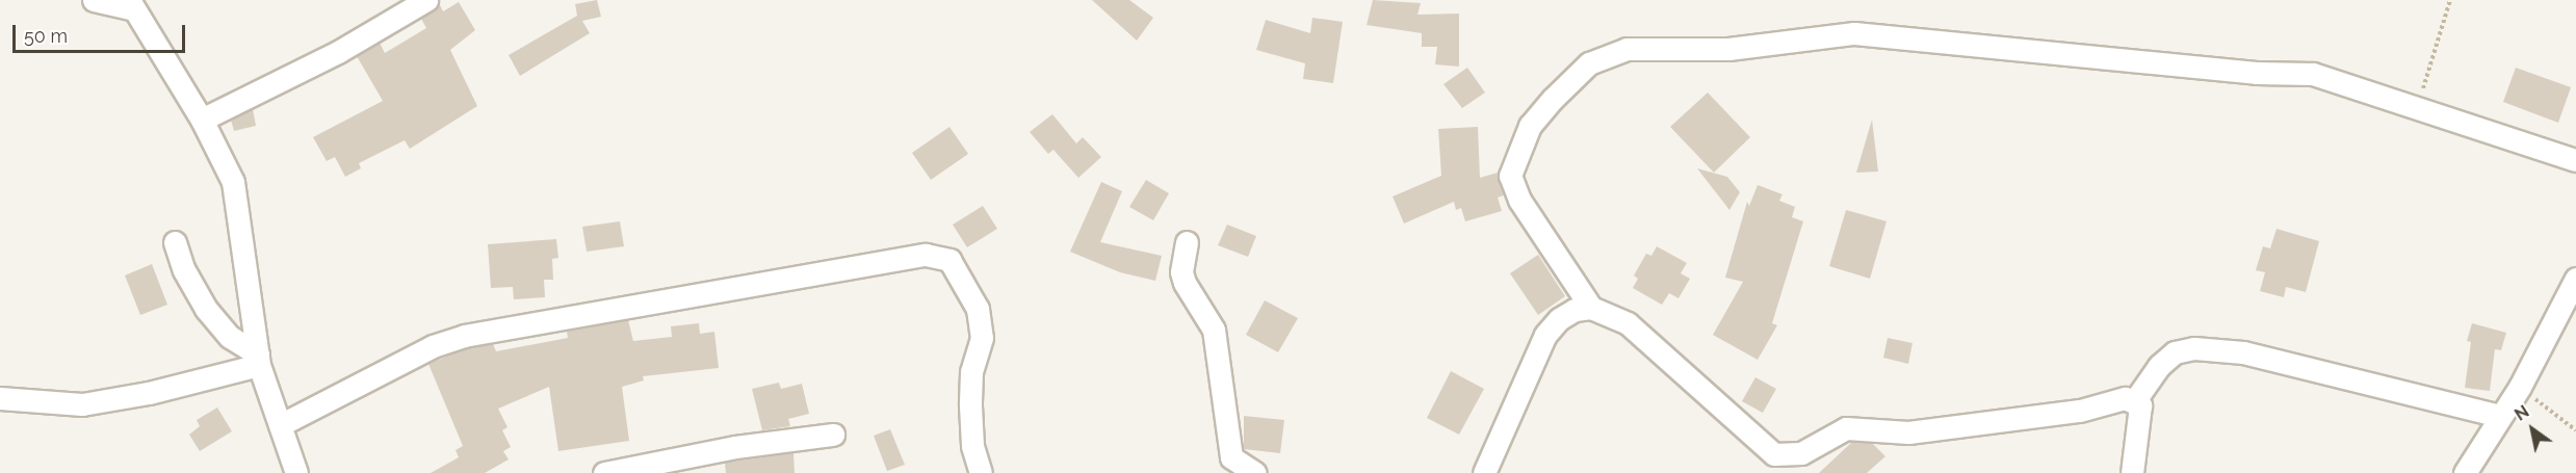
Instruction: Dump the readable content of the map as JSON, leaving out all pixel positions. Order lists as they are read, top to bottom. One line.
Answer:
{"scale_bar":"50 m","north":"top left"}
